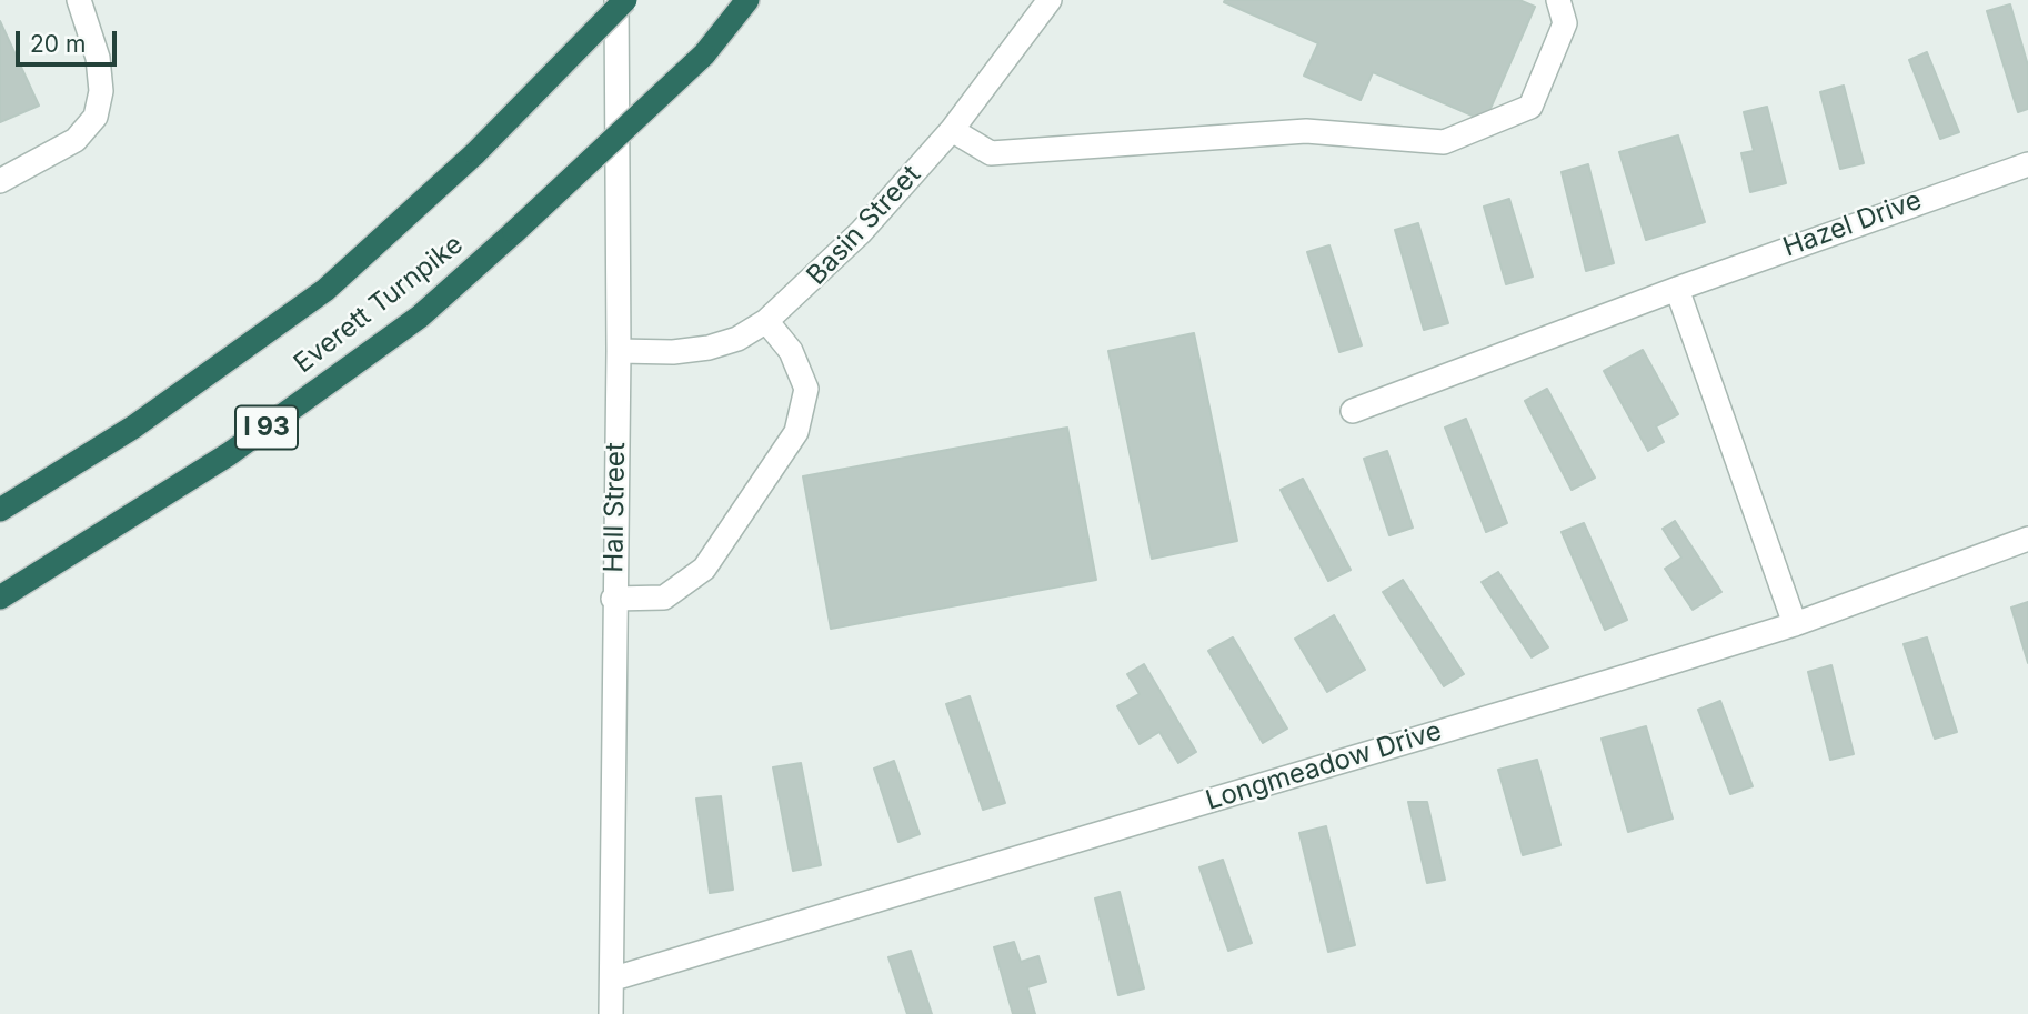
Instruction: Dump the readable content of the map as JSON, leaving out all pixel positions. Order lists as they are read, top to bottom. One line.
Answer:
{"streets":{"highway":["Everett Turnpike","I 93"],"street":["Hazel Drive","Basin Street","Hall Street","Longmeadow Drive"]},"crossings":[["Basin Street","Hall Street"],["Hall Street","Longmeadow Drive"]],"scale_bar":"20 m"}
